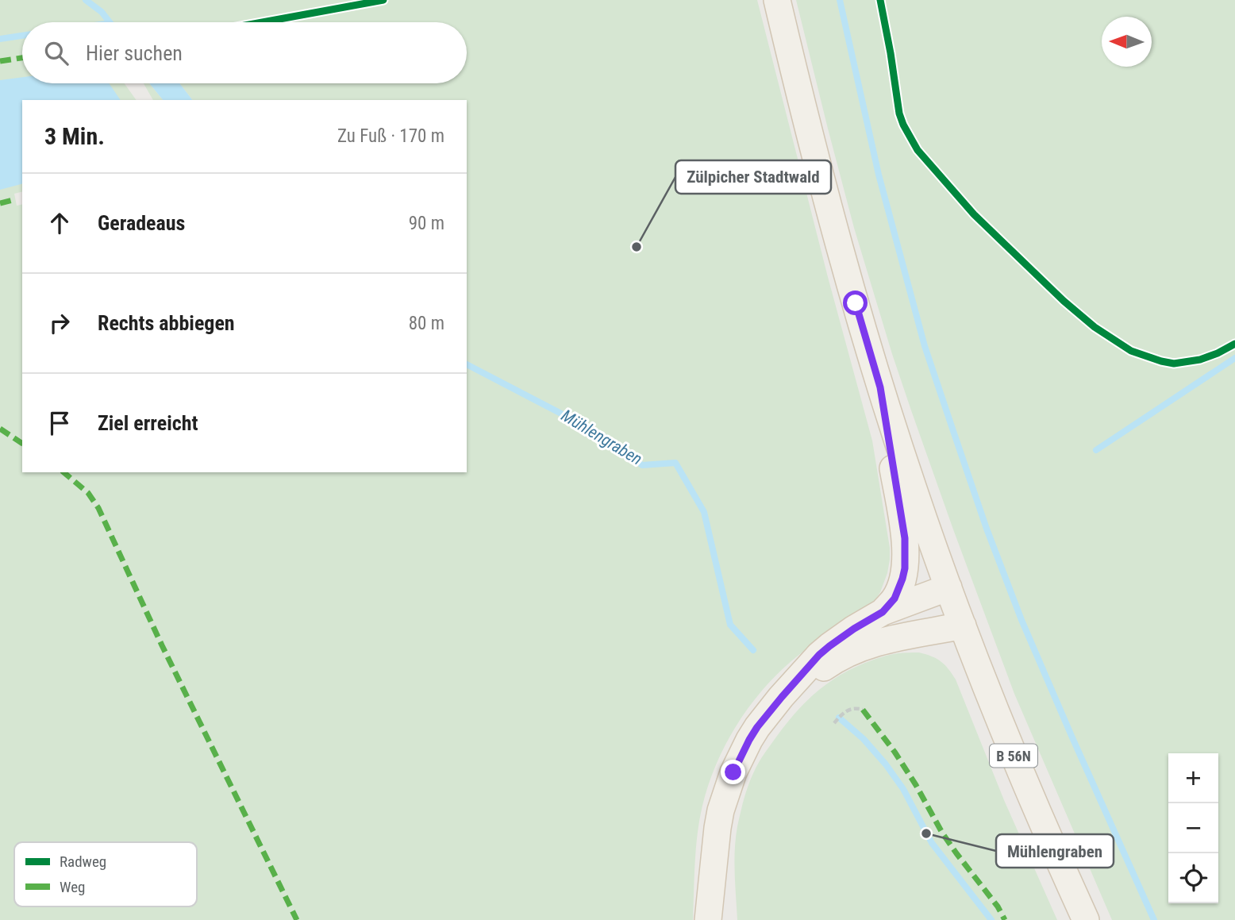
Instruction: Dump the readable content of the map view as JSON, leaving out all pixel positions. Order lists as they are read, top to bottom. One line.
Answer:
{"streets":{"main road":["B 56N"]},"water":["Mühlengraben"],"places":["Zülpicher Stadtwald","Mühlengraben"],"legend":["Radweg","Weg"],"north":"left","page":{"search":"Hier suchen","heading":["3 Min.","Zu Fuß · 170 m"],"list":[["Geradeaus","90 m"],["Rechts abbiegen","80 m"],"Ziel erreicht"],"map_buttons":["+","−"]}}
